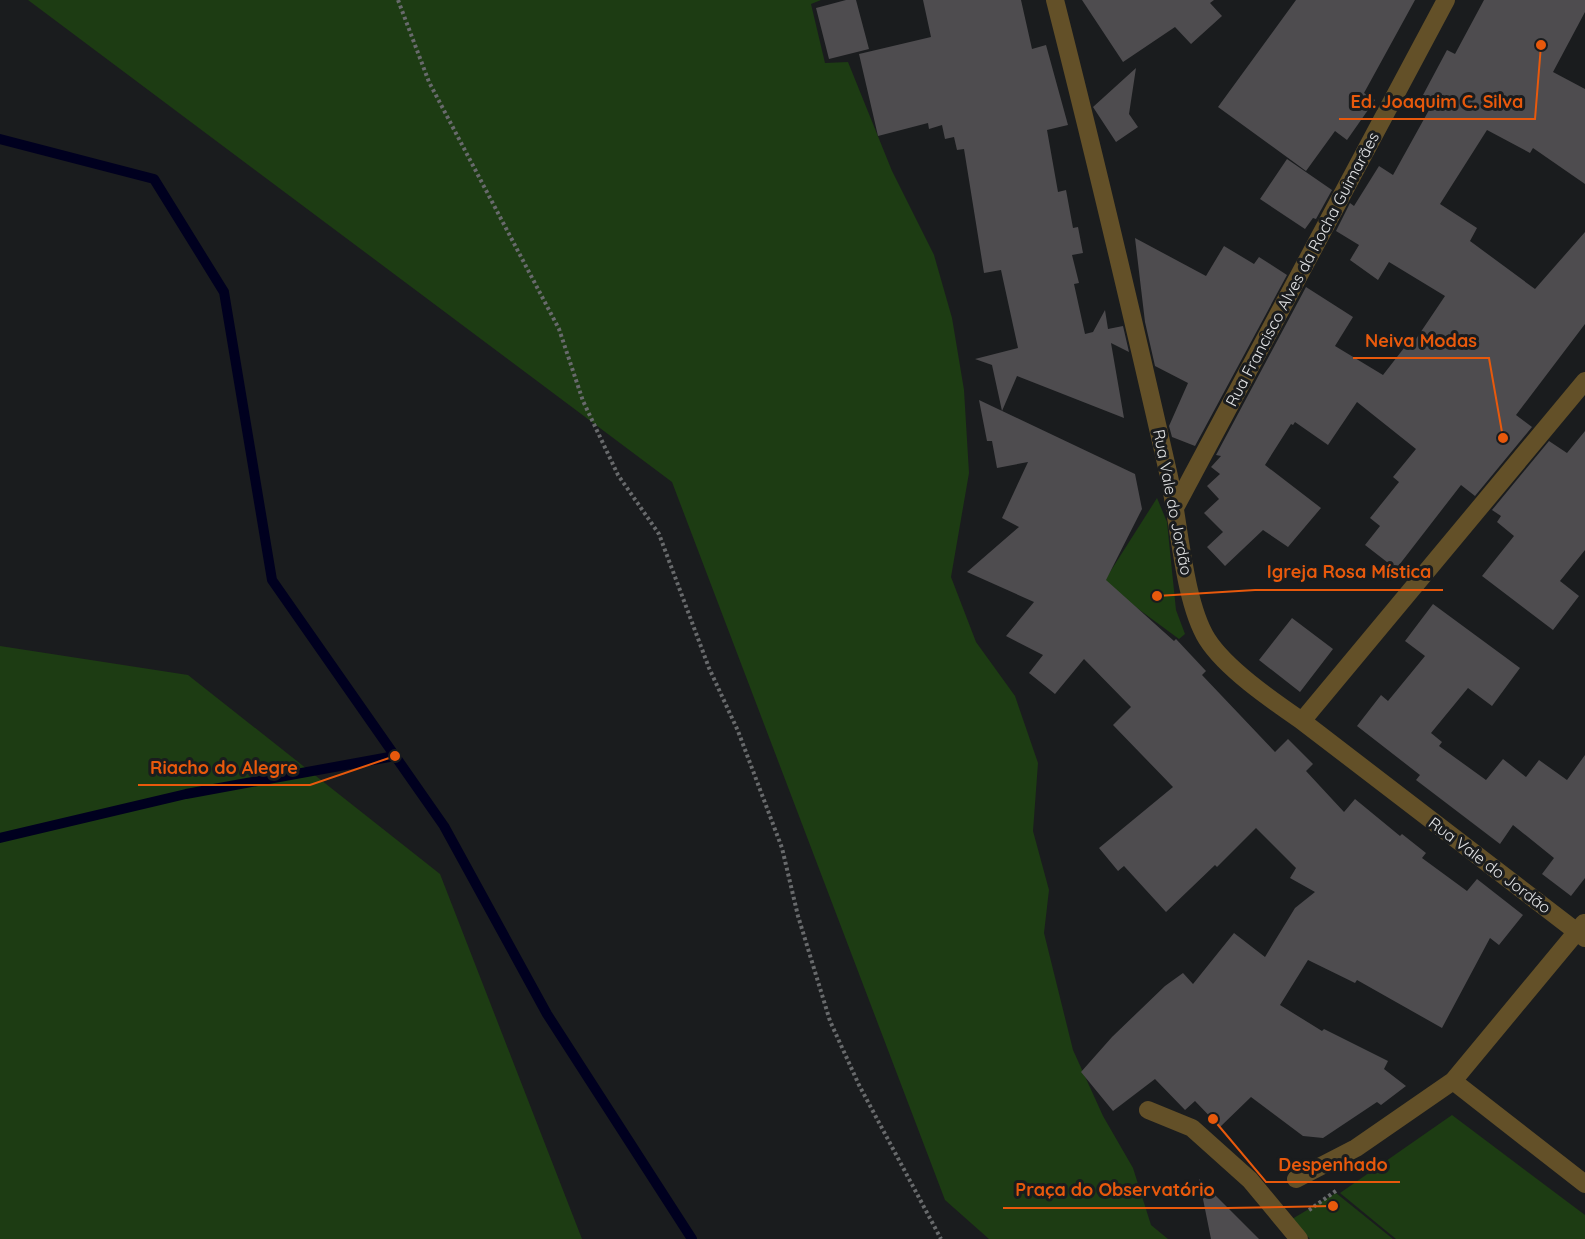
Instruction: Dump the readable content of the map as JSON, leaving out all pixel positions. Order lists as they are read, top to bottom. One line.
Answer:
{"streets":{"street":["Rua Francisco Alves da Rocha Guimarães","Rua Vale do Jordão"]},"crossings":[["Rua Francisco Alves da Rocha Guimarães","Rua Vale do Jordão"]],"places":["Ed. Joaquim C. Silva","Neiva Modas","Igreja Rosa Mística","Riacho do Alegre","Despenhado","Praça do Observatório"]}
